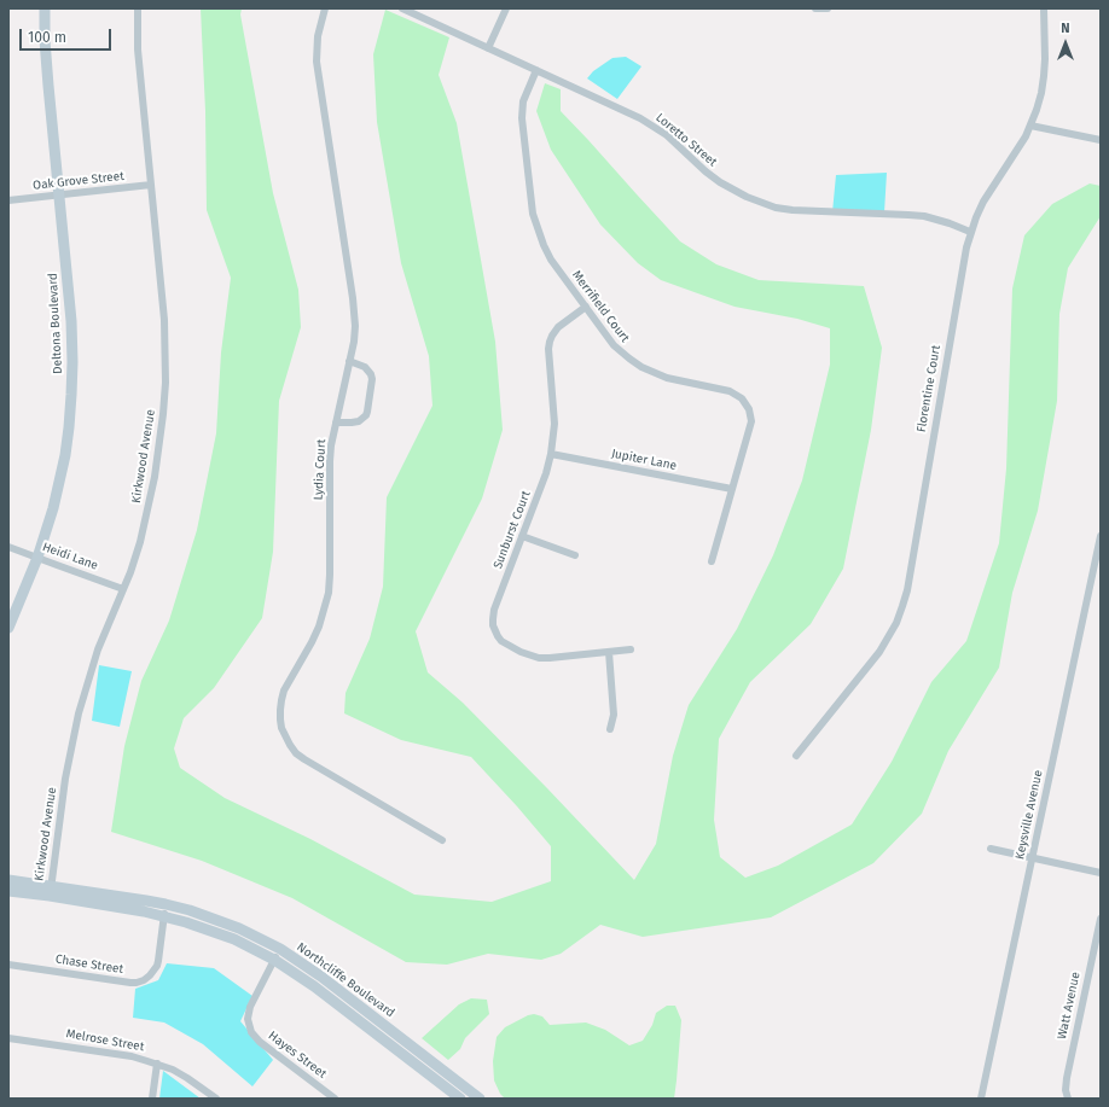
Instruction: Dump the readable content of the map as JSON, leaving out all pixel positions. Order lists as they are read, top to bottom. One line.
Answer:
{"streets":{"main road":["Deltona Boulevard","Northcliffe Boulevard"],"street":["Loretto Street","Oak Grove Street","Merrifield Court","Florentine Court","Kirkwood Avenue","Jupiter Lane","Lydia Court","Sunburst Court","Heidi Lane","Keysville Avenue","Chase Street","Watt Avenue","Melrose Street","Hayes Street"]},"crossings":[["Loretto Street","Merrifield Court"],["Loretto Street","Florentine Court"],["Oak Grove Street","Deltona Boulevard"],["Oak Grove Street","Kirkwood Avenue"],["Merrifield Court","Jupiter Lane"],["Merrifield Court","Sunburst Court"],["Deltona Boulevard","Heidi Lane"],["Kirkwood Avenue","Heidi Lane"],["Kirkwood Avenue","Northcliffe Boulevard"],["Jupiter Lane","Sunburst Court"],["Chase Street","Northcliffe Boulevard"],["Northcliffe Boulevard","Hayes Street"]],"scale_bar":"100 m","north":"top"}
